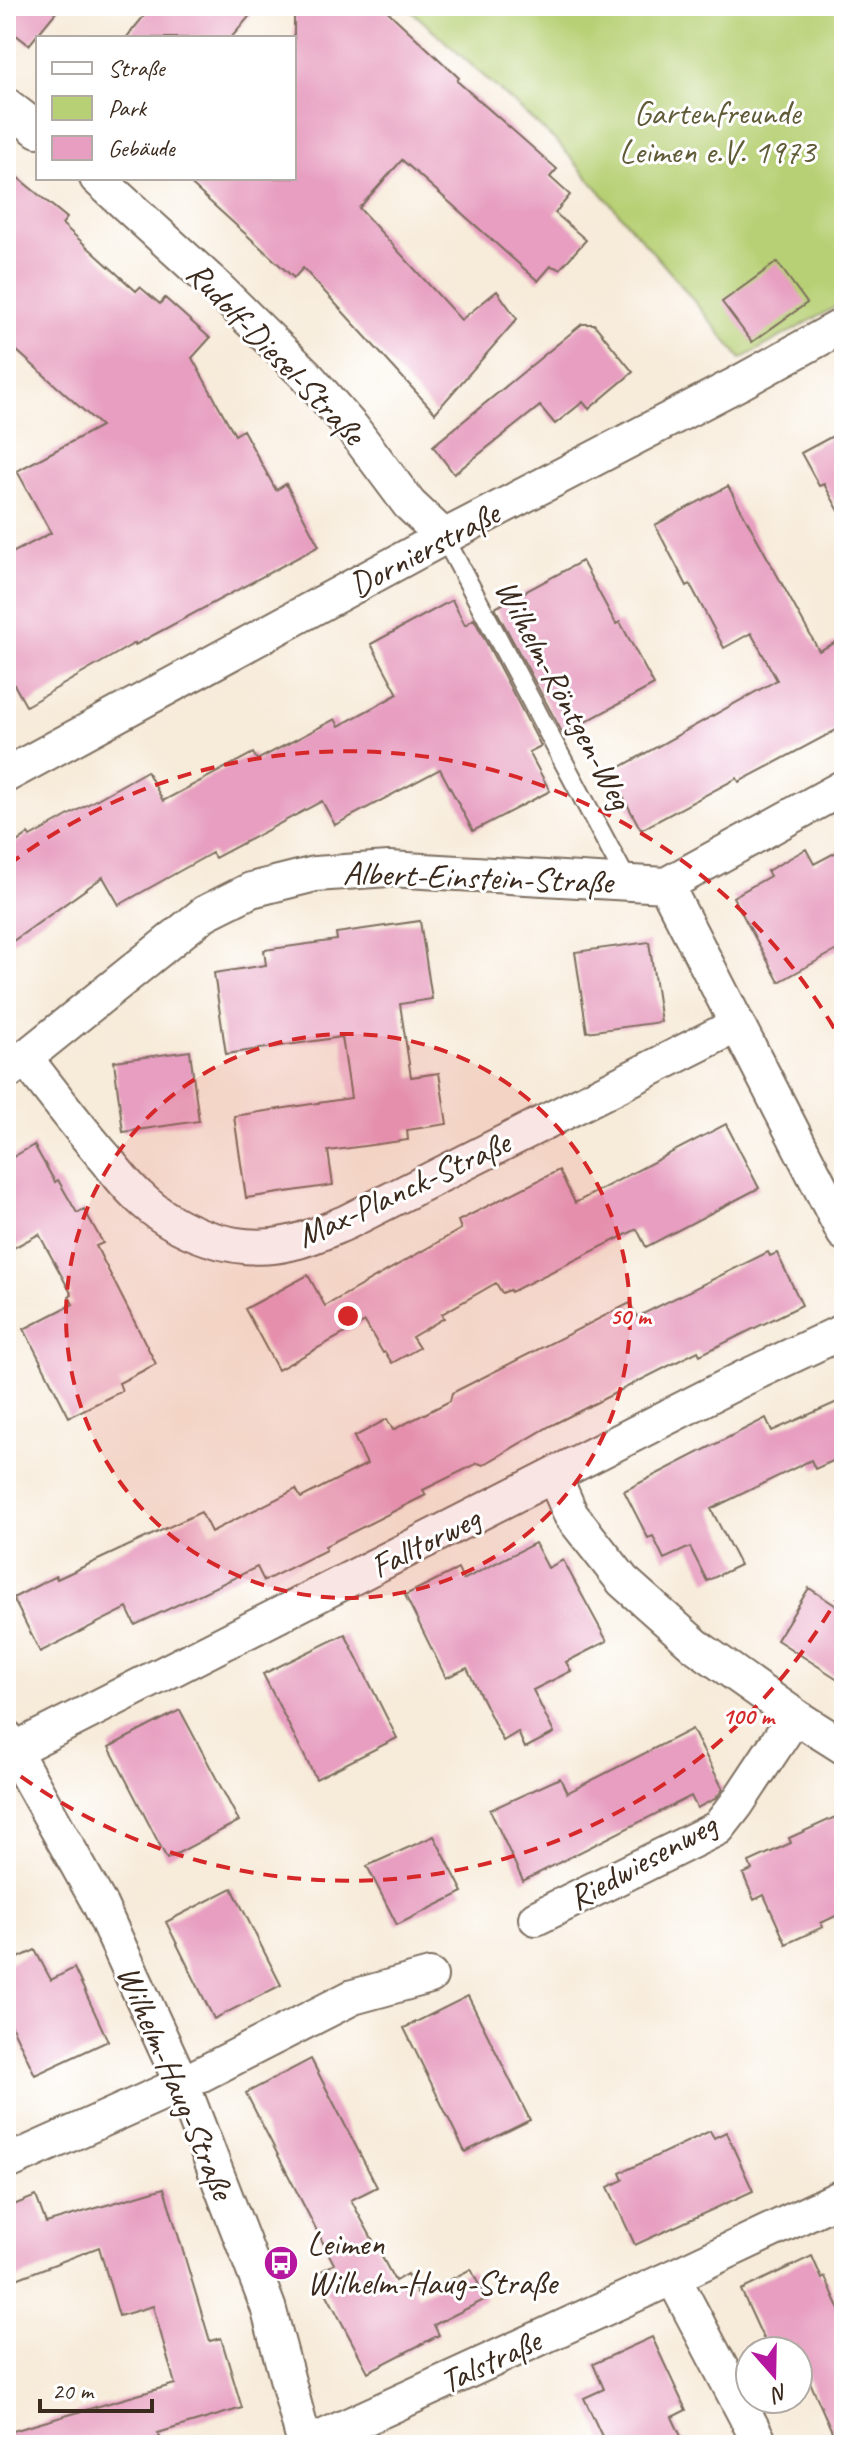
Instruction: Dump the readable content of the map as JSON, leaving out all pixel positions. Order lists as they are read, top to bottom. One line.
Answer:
{"streets":{"street":["Rudolf-Diesel-Straße","Dornierstraße","Albert-Einstein-Straße","Max-Planck-Straße","Falltorweg","Riedwiesenweg","Wilhelm-Haug-Straße","Talstraße"],"lane":["Wilhelm-Röntgen-Weg"]},"crossings":[["Rudolf-Diesel-Straße","Dornierstraße"],["Rudolf-Diesel-Straße","Wilhelm-Röntgen-Weg"],["Dornierstraße","Wilhelm-Röntgen-Weg"],["Wilhelm-Röntgen-Weg","Albert-Einstein-Straße"],["Albert-Einstein-Straße","Max-Planck-Straße"],["Falltorweg","Wilhelm-Haug-Straße"],["Wilhelm-Haug-Straße","Talstraße"]],"parks":["Gartenfreunde Leimen e.V. 1973"],"places":{"bus stop":["Leimen Wilhelm-Haug-Straße"]},"legend":["Straße","Park","Gebäude"],"scale_bar":"20 m","north":"bottom","rings":["50 m","100 m"]}
